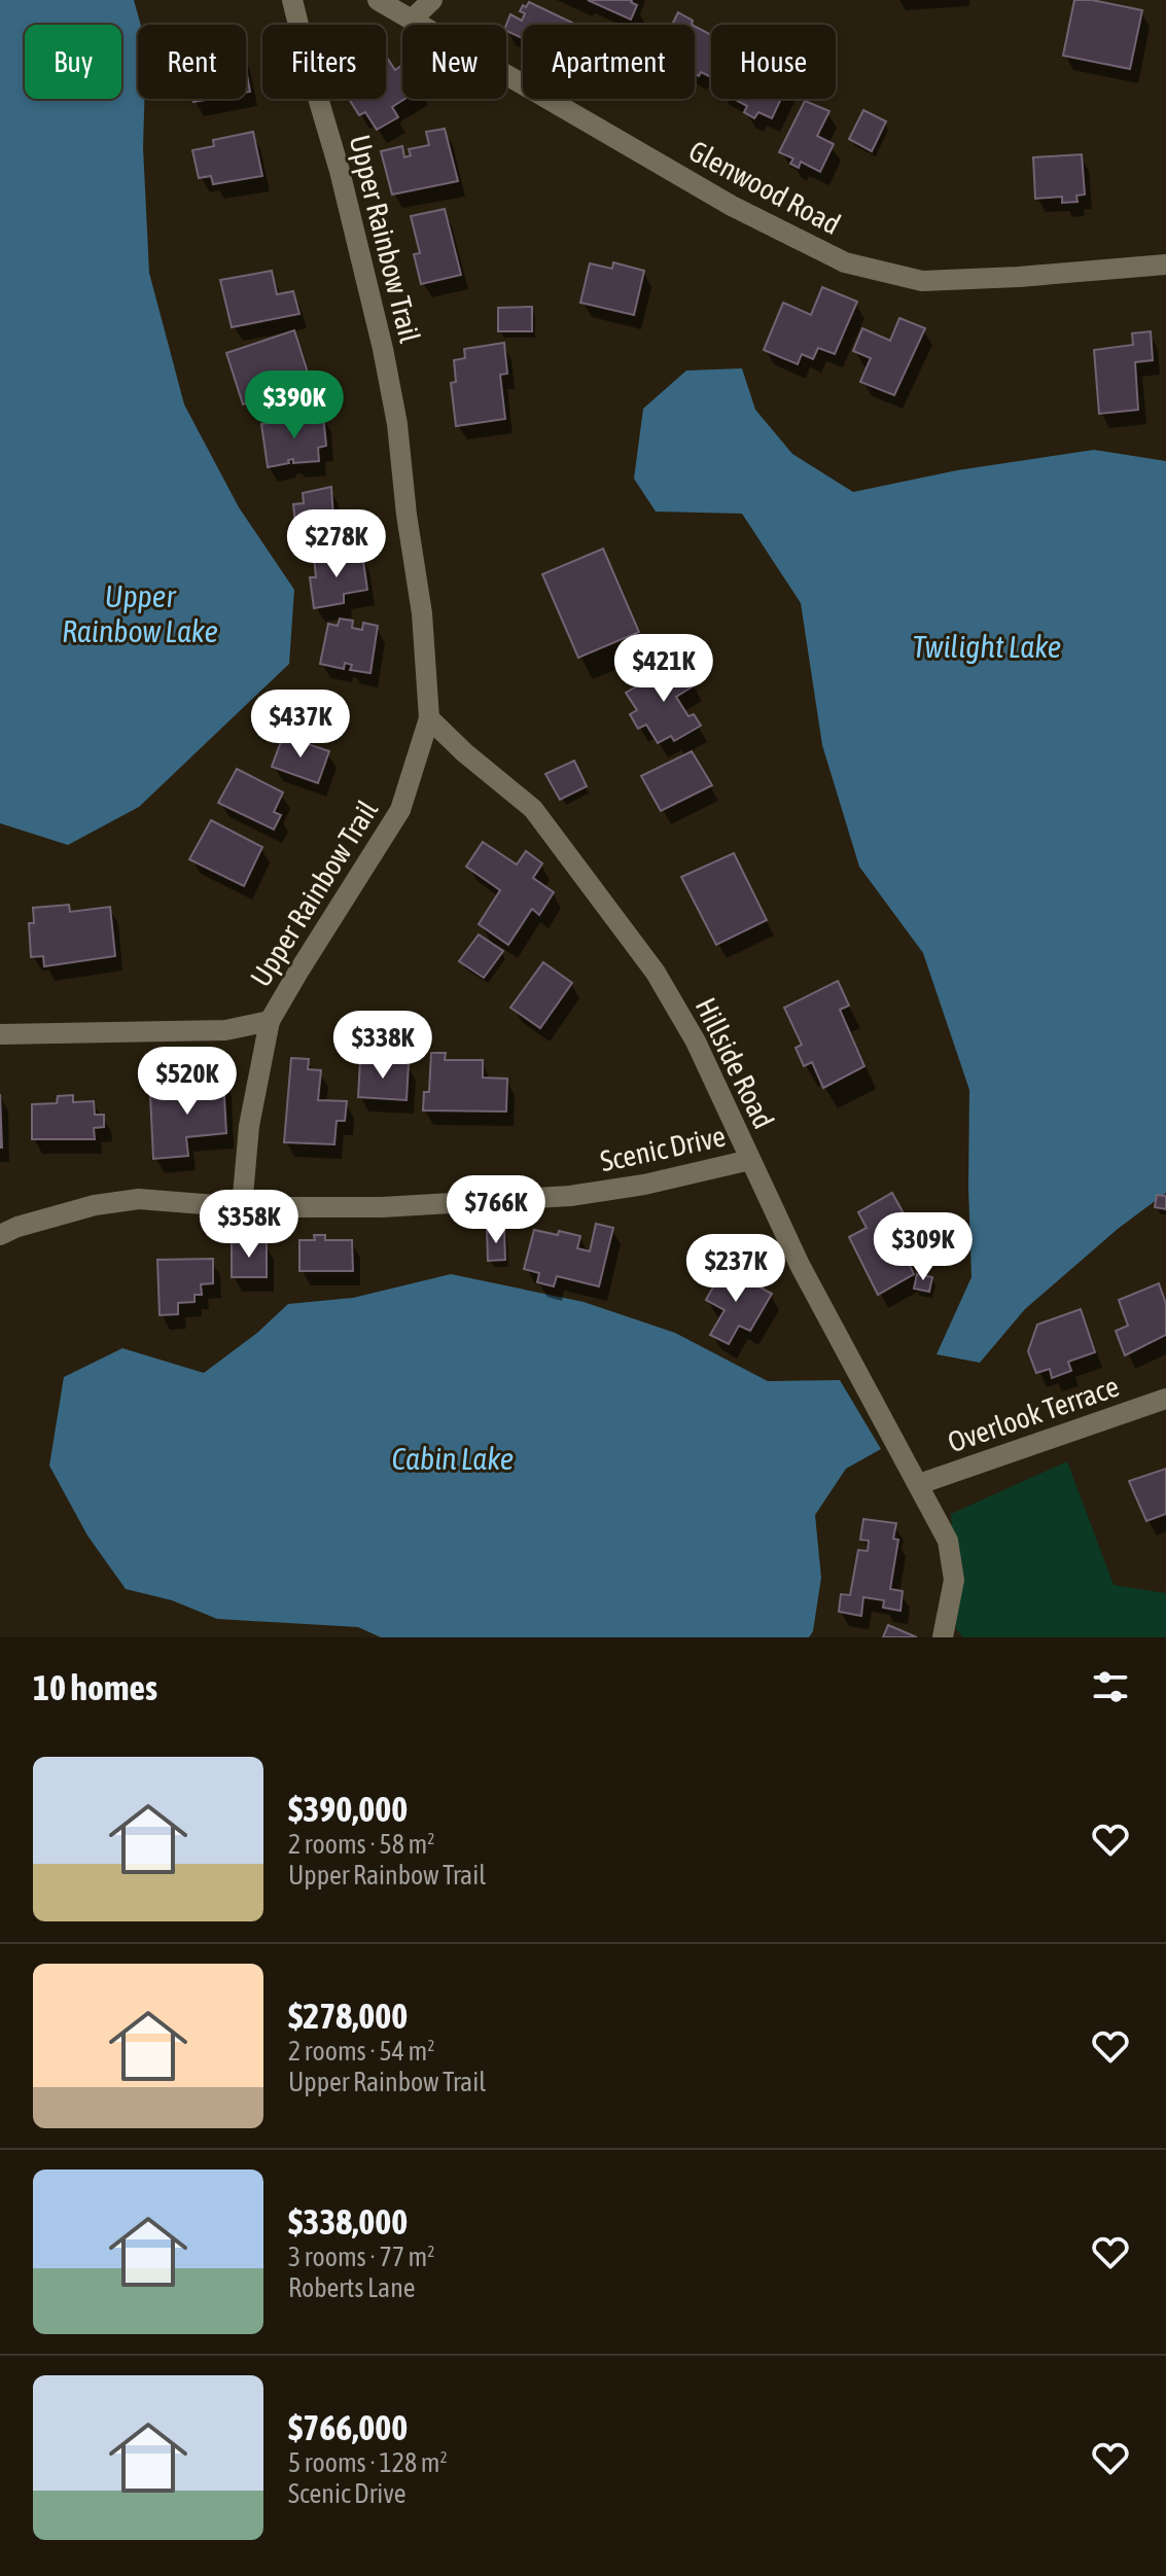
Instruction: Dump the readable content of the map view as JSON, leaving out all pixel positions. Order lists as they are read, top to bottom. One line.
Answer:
{"streets":{"street":["Glenwood Road","Upper Rainbow Trail","Hillside Road","Scenic Drive","Overlook Terrace"]},"crossings":[["Upper Rainbow Trail","Hillside Road"],["Hillside Road","Scenic Drive"],["Hillside Road","Overlook Terrace"]],"water":["Upper Rainbow Lake","Twilight Lake","Cabin Lake"],"page":{"chip":["Buy","Rent","Filters","New","Apartment","House"],"price":["$390K","$278K","$421K","$437K","$338K","$520K","$766K","$358K","$309K","$237K"],"heading":"10 homes","list":[{"name":"$390,000","note":"2 rooms · 58 m² · Upper Rainbow Trail"},{"name":"$278,000","note":"2 rooms · 54 m² · Upper Rainbow Trail"},{"name":"$338,000","note":"3 rooms · 77 m² · Roberts Lane"},{"name":"$766,000","note":"5 rooms · 128 m² · Scenic Drive"}]}}
